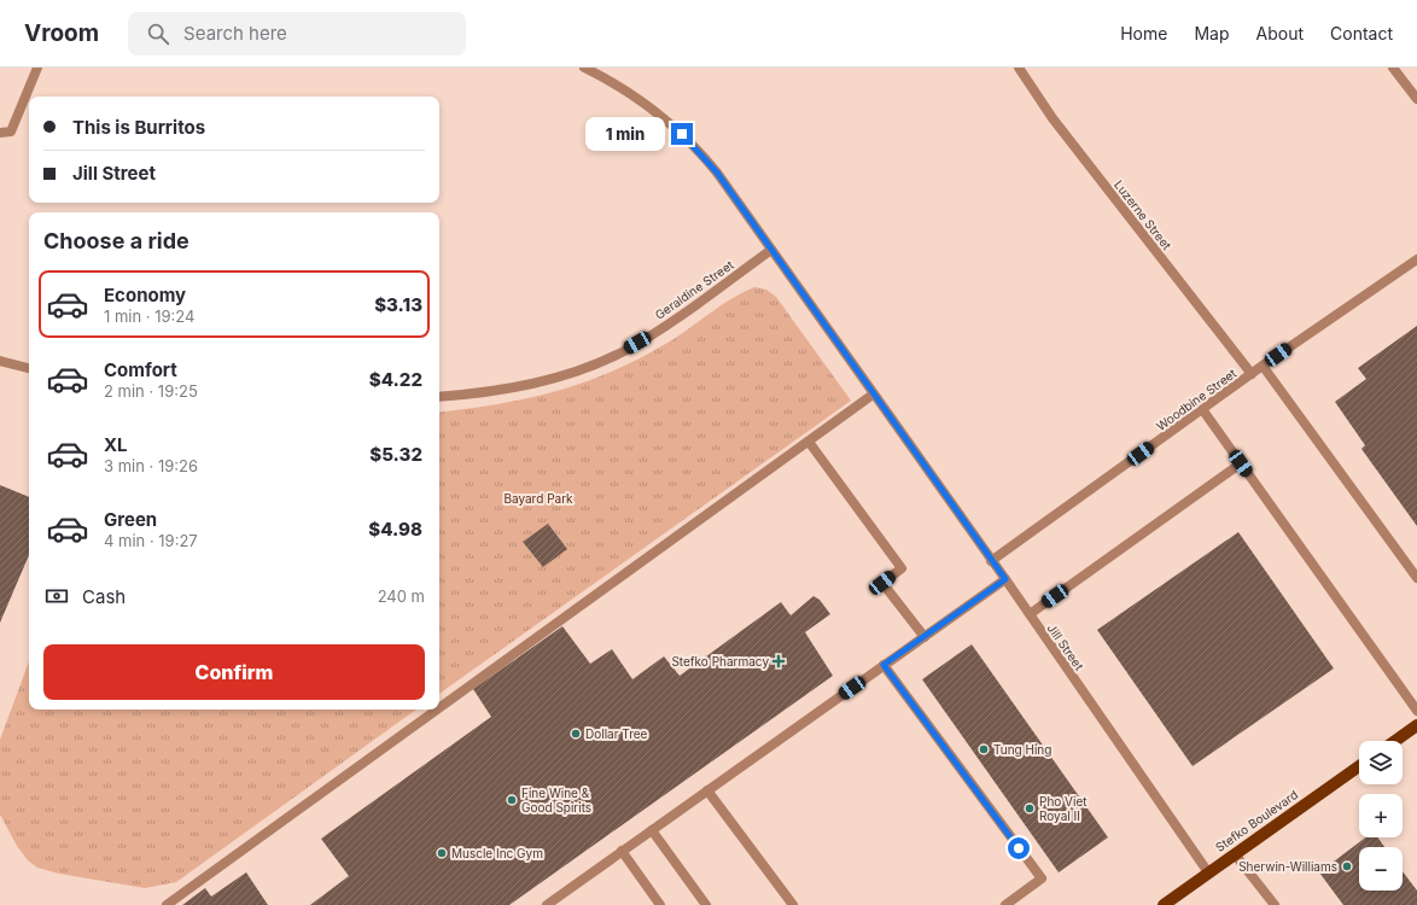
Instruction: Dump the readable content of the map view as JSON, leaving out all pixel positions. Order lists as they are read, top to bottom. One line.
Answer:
{"streets":{"main road":["Stefko Boulevard"],"street":["Luzerne Street","Geraldine Street","Woodbine Street","Jill Street"]},"crossings":[["Luzerne Street","Woodbine Street"],["Geraldine Street","Jill Street"],["Woodbine Street","Jill Street"],["Jill Street","Stefko Boulevard"]],"parks":["Bayard Park"],"places":{"health":["Stefko Pharmacy"],"other":["Dollar Tree","Tung Hing","Fine Wine & Good Spirits","Pho Viet Royal II","Muscle Inc Gym","Sherwin-Williams"]},"page":{"header":"Vroom","search":"Search here","nav":["Home","Map","About","Contact"],"banner":["This is Burritos","Jill Street"],"bubble":"1 min","heading":"Choose a ride","list":[{"name":"Economy","note":"1 min · 19:24","value":"$3.13"},{"name":"Comfort","note":"2 min · 19:25","value":"$4.22"},{"name":"XL","note":"3 min · 19:26","value":"$5.32"},{"name":"Green","note":"4 min · 19:27","value":"$4.98"}],"pay":["Cash","240 m"],"buttons":"Confirm","map_buttons":["+","−"]}}
